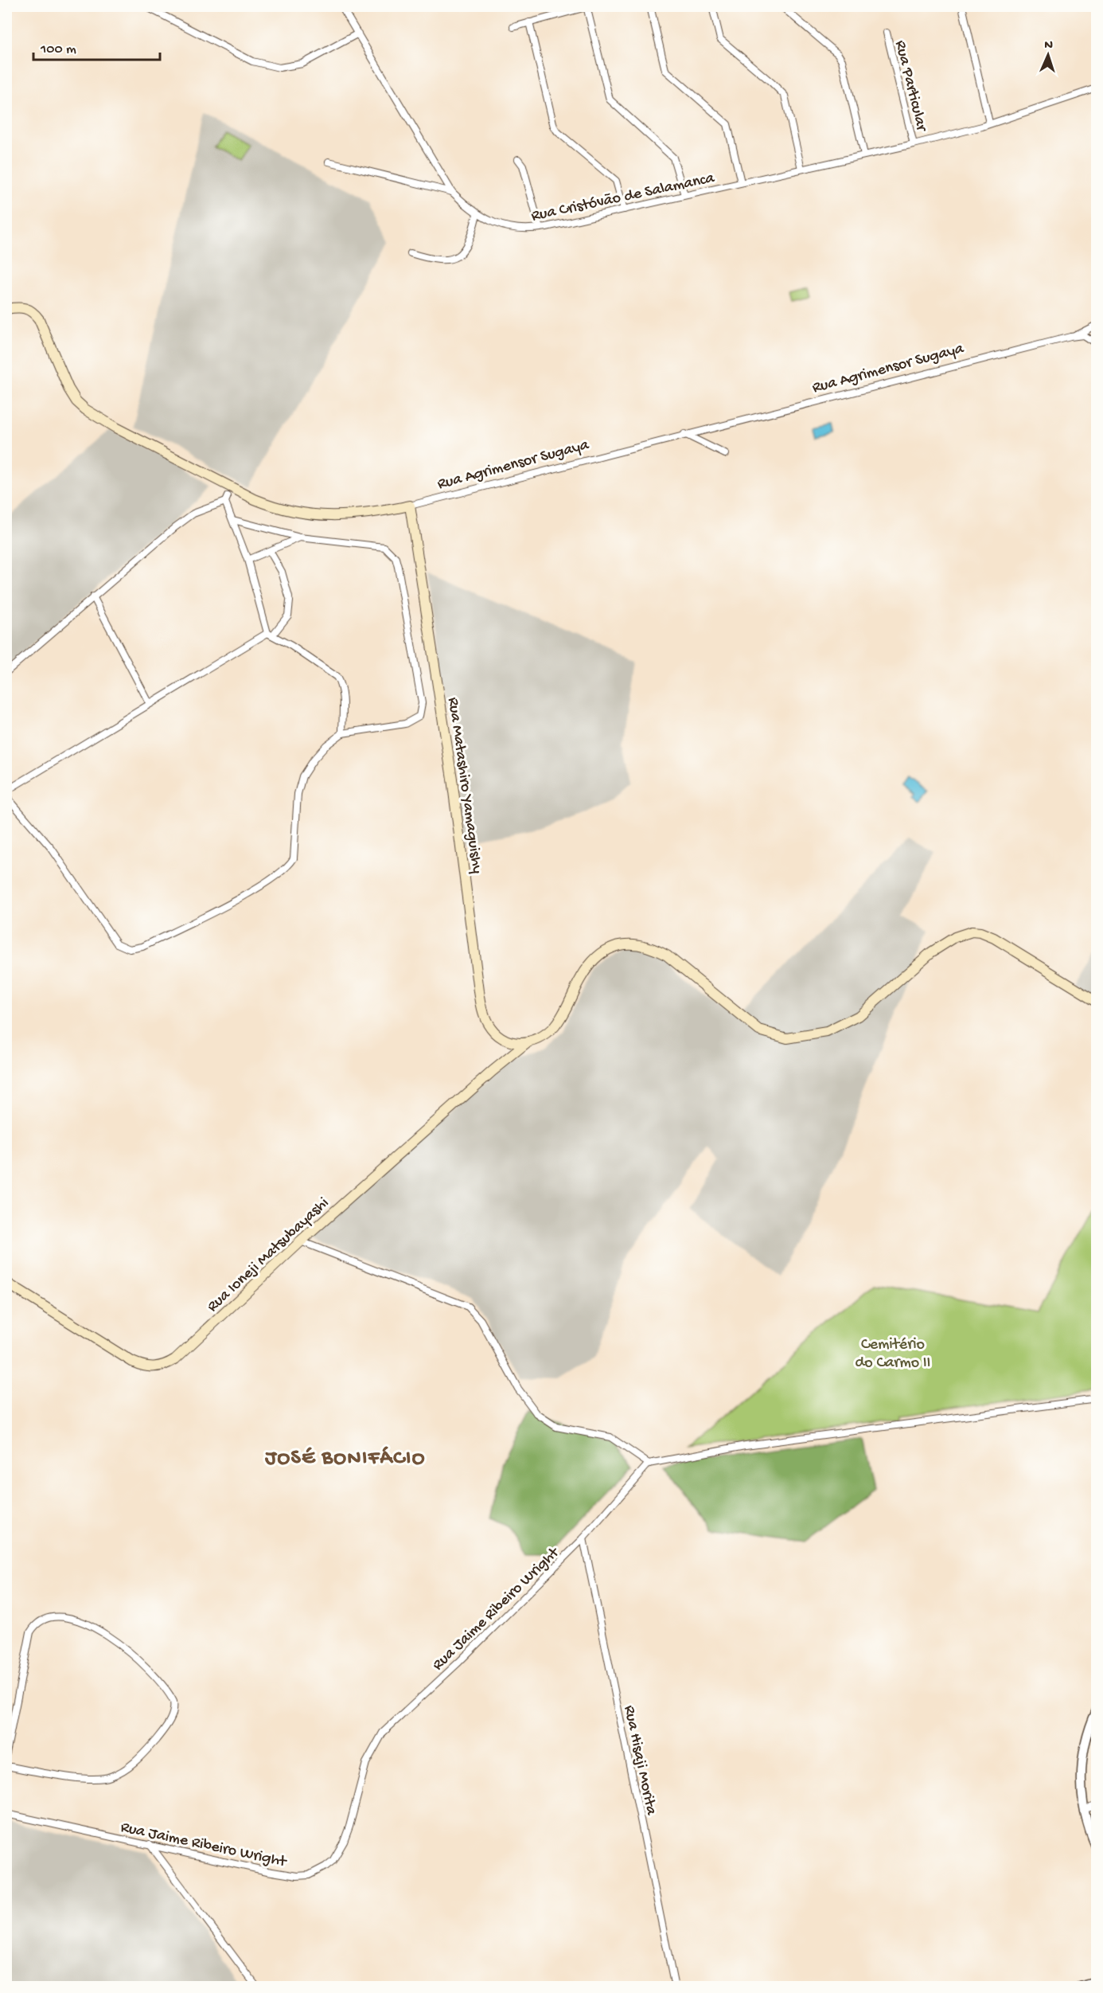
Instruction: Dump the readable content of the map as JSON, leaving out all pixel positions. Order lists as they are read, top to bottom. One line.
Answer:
{"streets":{"main road":["Rua Agrimensor Sugaya","Rua Matashiro Yamaguishy","Rua Ioneji Matsubayashi"],"street":["Rua Particular","Rua Cristóvão de Salamanca","Rua Jaime Ribeiro Wright","Rua Hisaji Morita"]},"crossings":[["Rua Particular","Rua Cristóvão de Salamanca"],["Rua Agrimensor Sugaya","Rua Matashiro Yamaguishy"],["Rua Matashiro Yamaguishy","Rua Ioneji Matsubayashi"],["Rua Jaime Ribeiro Wright","Rua Hisaji Morita"]],"districts":["JOSÉ BONIFÁCIO"],"parks":["Cemitério do Carmo II"],"scale_bar":"100 m","north":"top"}
